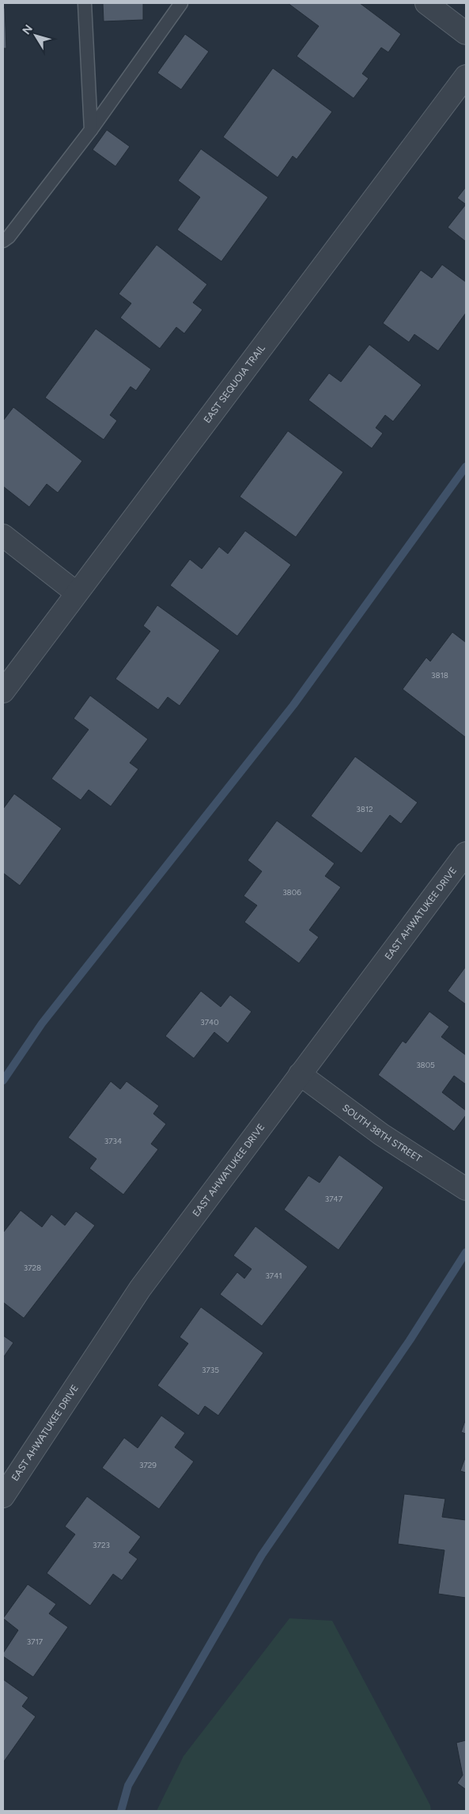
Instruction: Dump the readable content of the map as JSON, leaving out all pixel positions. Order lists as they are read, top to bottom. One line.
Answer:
{"streets":{"street":["EAST SEQUOIA TRAIL","EAST AHWATUKEE DRIVE","SOUTH 38TH STREET"]},"crossings":[["EAST AHWATUKEE DRIVE","SOUTH 38TH STREET"]],"house_numbers":["3818","3812","3806","3740","3805","3734","3747","3728","3741","3735","3729","3723","3717"],"north":"top left"}
